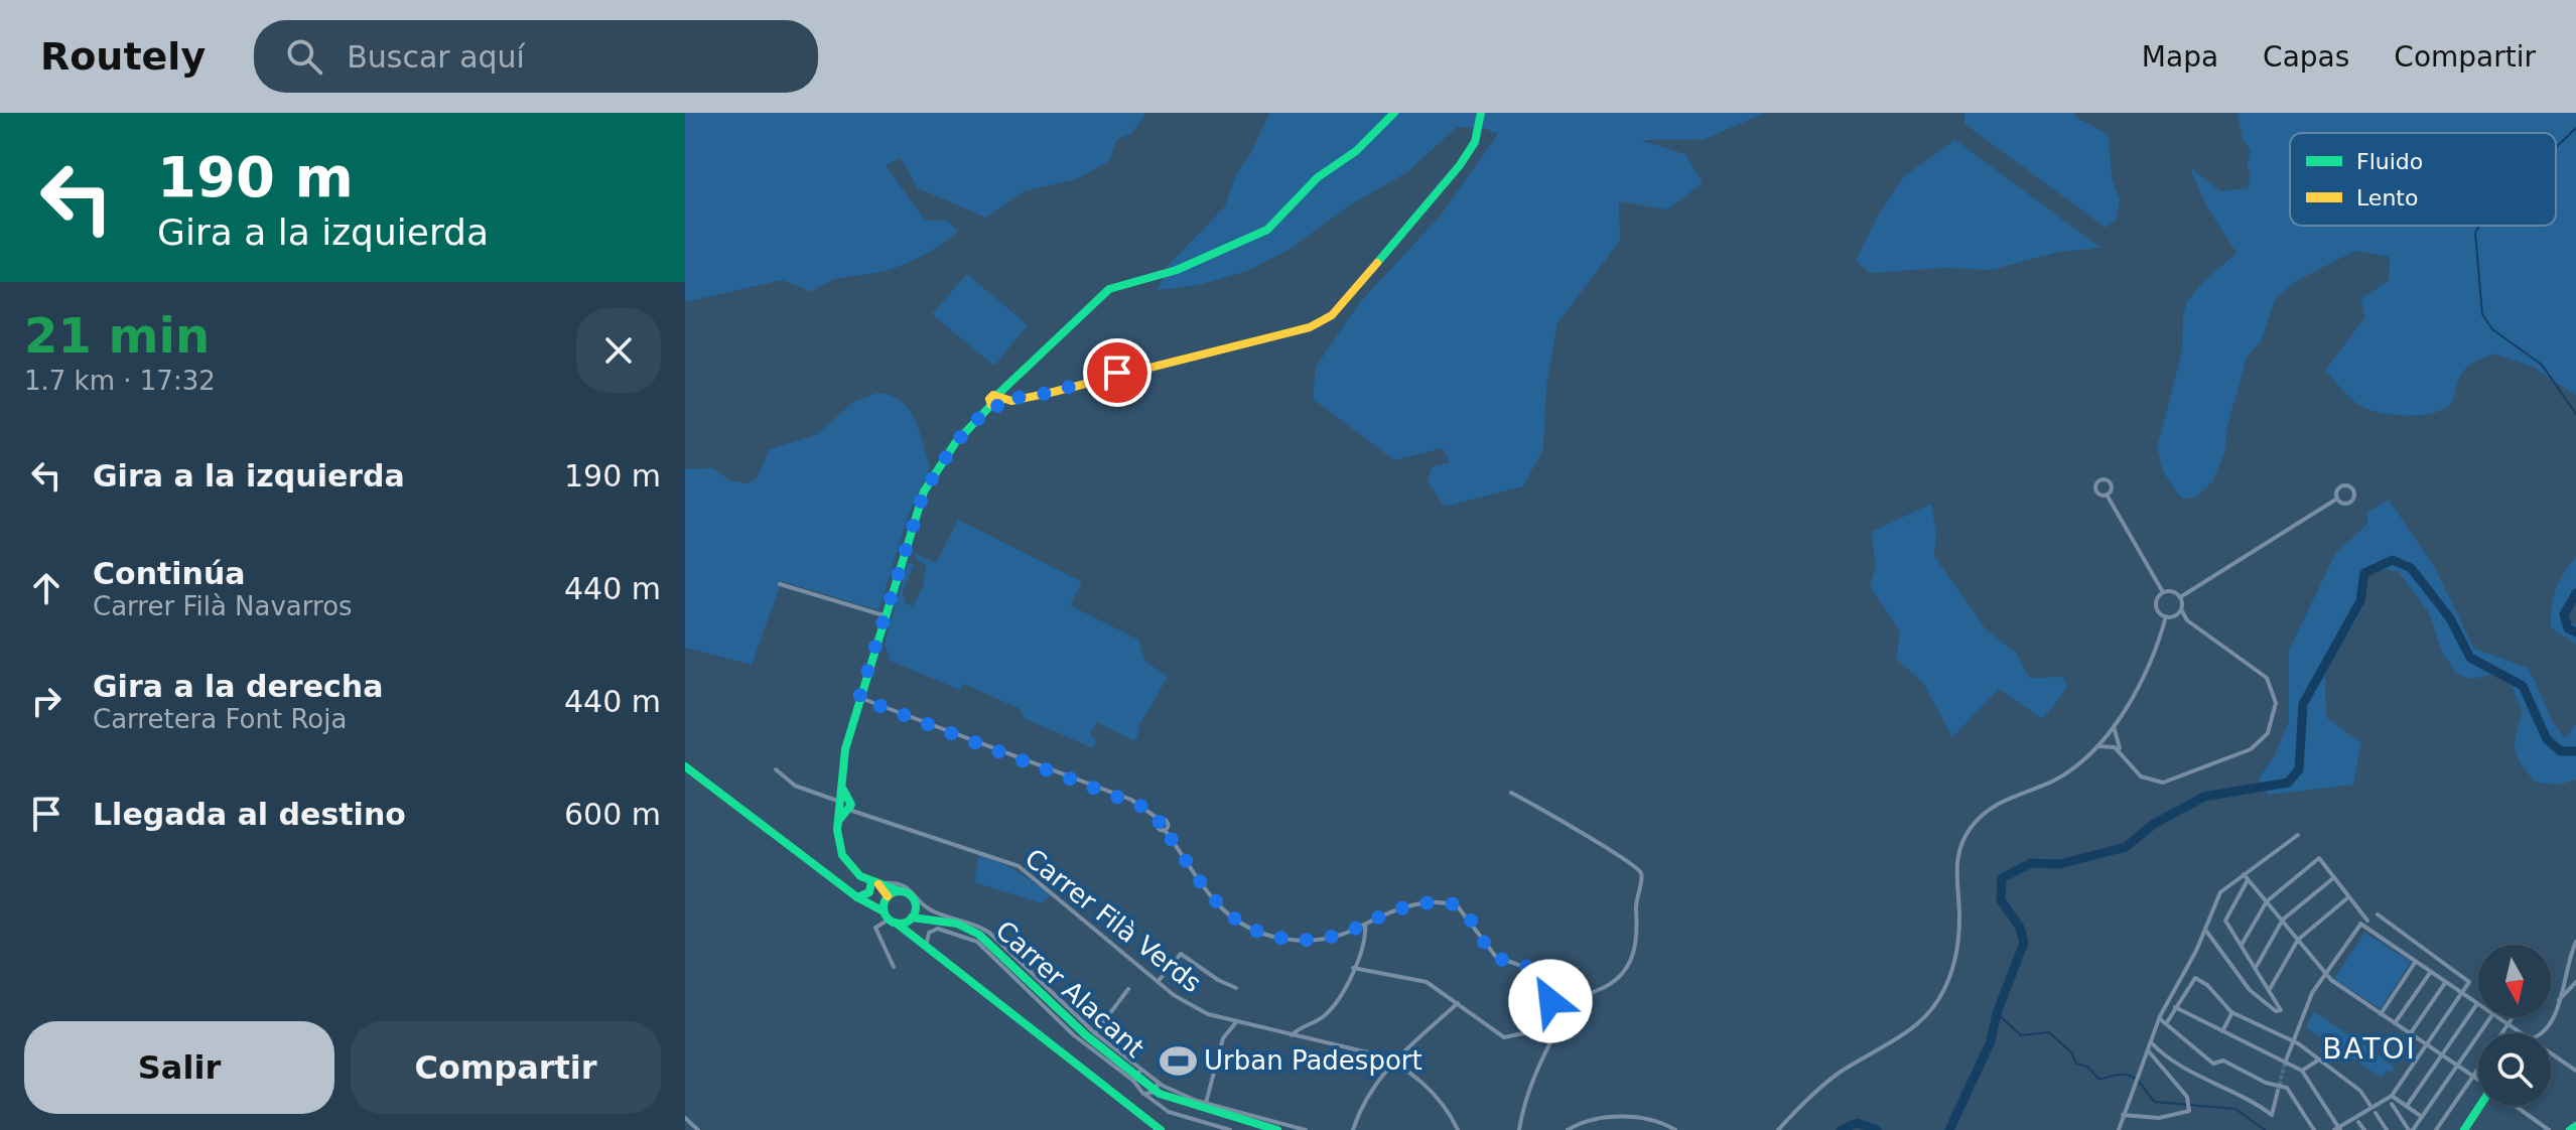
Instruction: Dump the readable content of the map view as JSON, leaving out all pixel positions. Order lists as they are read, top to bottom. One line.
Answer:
{"streets":{"street":["Carrer Filà Verds","Carrer Alacant"]},"crossings":[["Carrer Filà Verds","Carrer Alacant"]],"districts":["BATOI"],"places":{"sports":["Urban Padesport"]},"legend":["Fluido","Lento"],"north":"bottom","page":{"header":"Routely","search":"Buscar aquí","nav":["Mapa","Capas","Compartir"],"turn":["190 m","Gira a la izquierda"],"heading":["21 min","1.7 km · 17:32"],"list":[{"name":"Gira a la izquierda","value":"190 m"},{"name":"Continúa","note":"Carrer Filà Navarros","value":"440 m"},{"name":"Gira a la derecha","note":"Carretera Font Roja","value":"440 m"},{"name":"Llegada al destino","value":"600 m"}],"buttons":["Salir","Compartir"]}}
